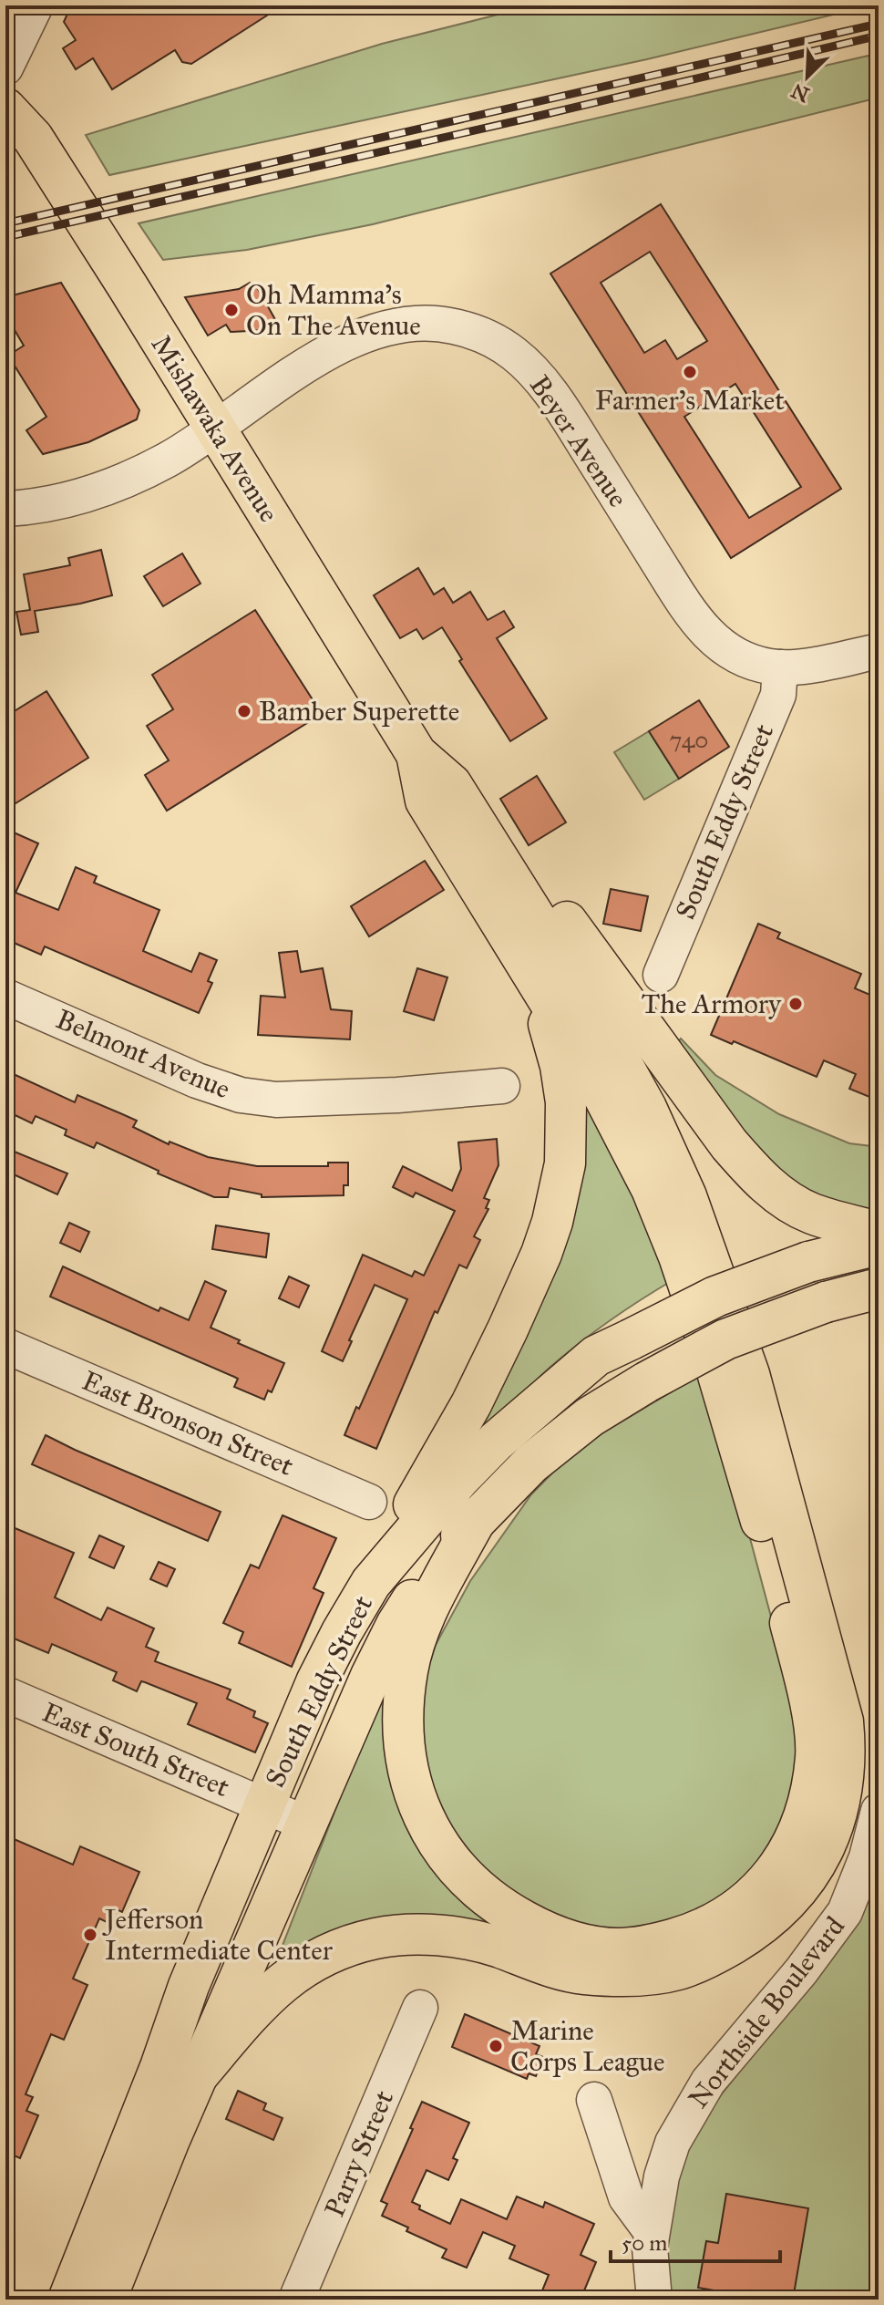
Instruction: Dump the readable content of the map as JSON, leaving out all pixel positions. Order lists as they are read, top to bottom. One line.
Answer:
{"streets":{"main road":["Mishawaka Avenue","South Eddy Street"],"street":["Beyer Avenue","Belmont Avenue","East Bronson Street","East South Street","Northside Boulevard","Parry Street"]},"crossings":[["Mishawaka Avenue","Beyer Avenue"],["Beyer Avenue","South Eddy Street"],["South Eddy Street","East South Street"]],"places":["Oh Mamma's On The Avenue","Farmer's Market","Bamber Superette","The Armory","Jefferson Intermediate Center","Marine Corps League"],"house_numbers":["740"],"scale_bar":"50 m","north":"bottom left"}
